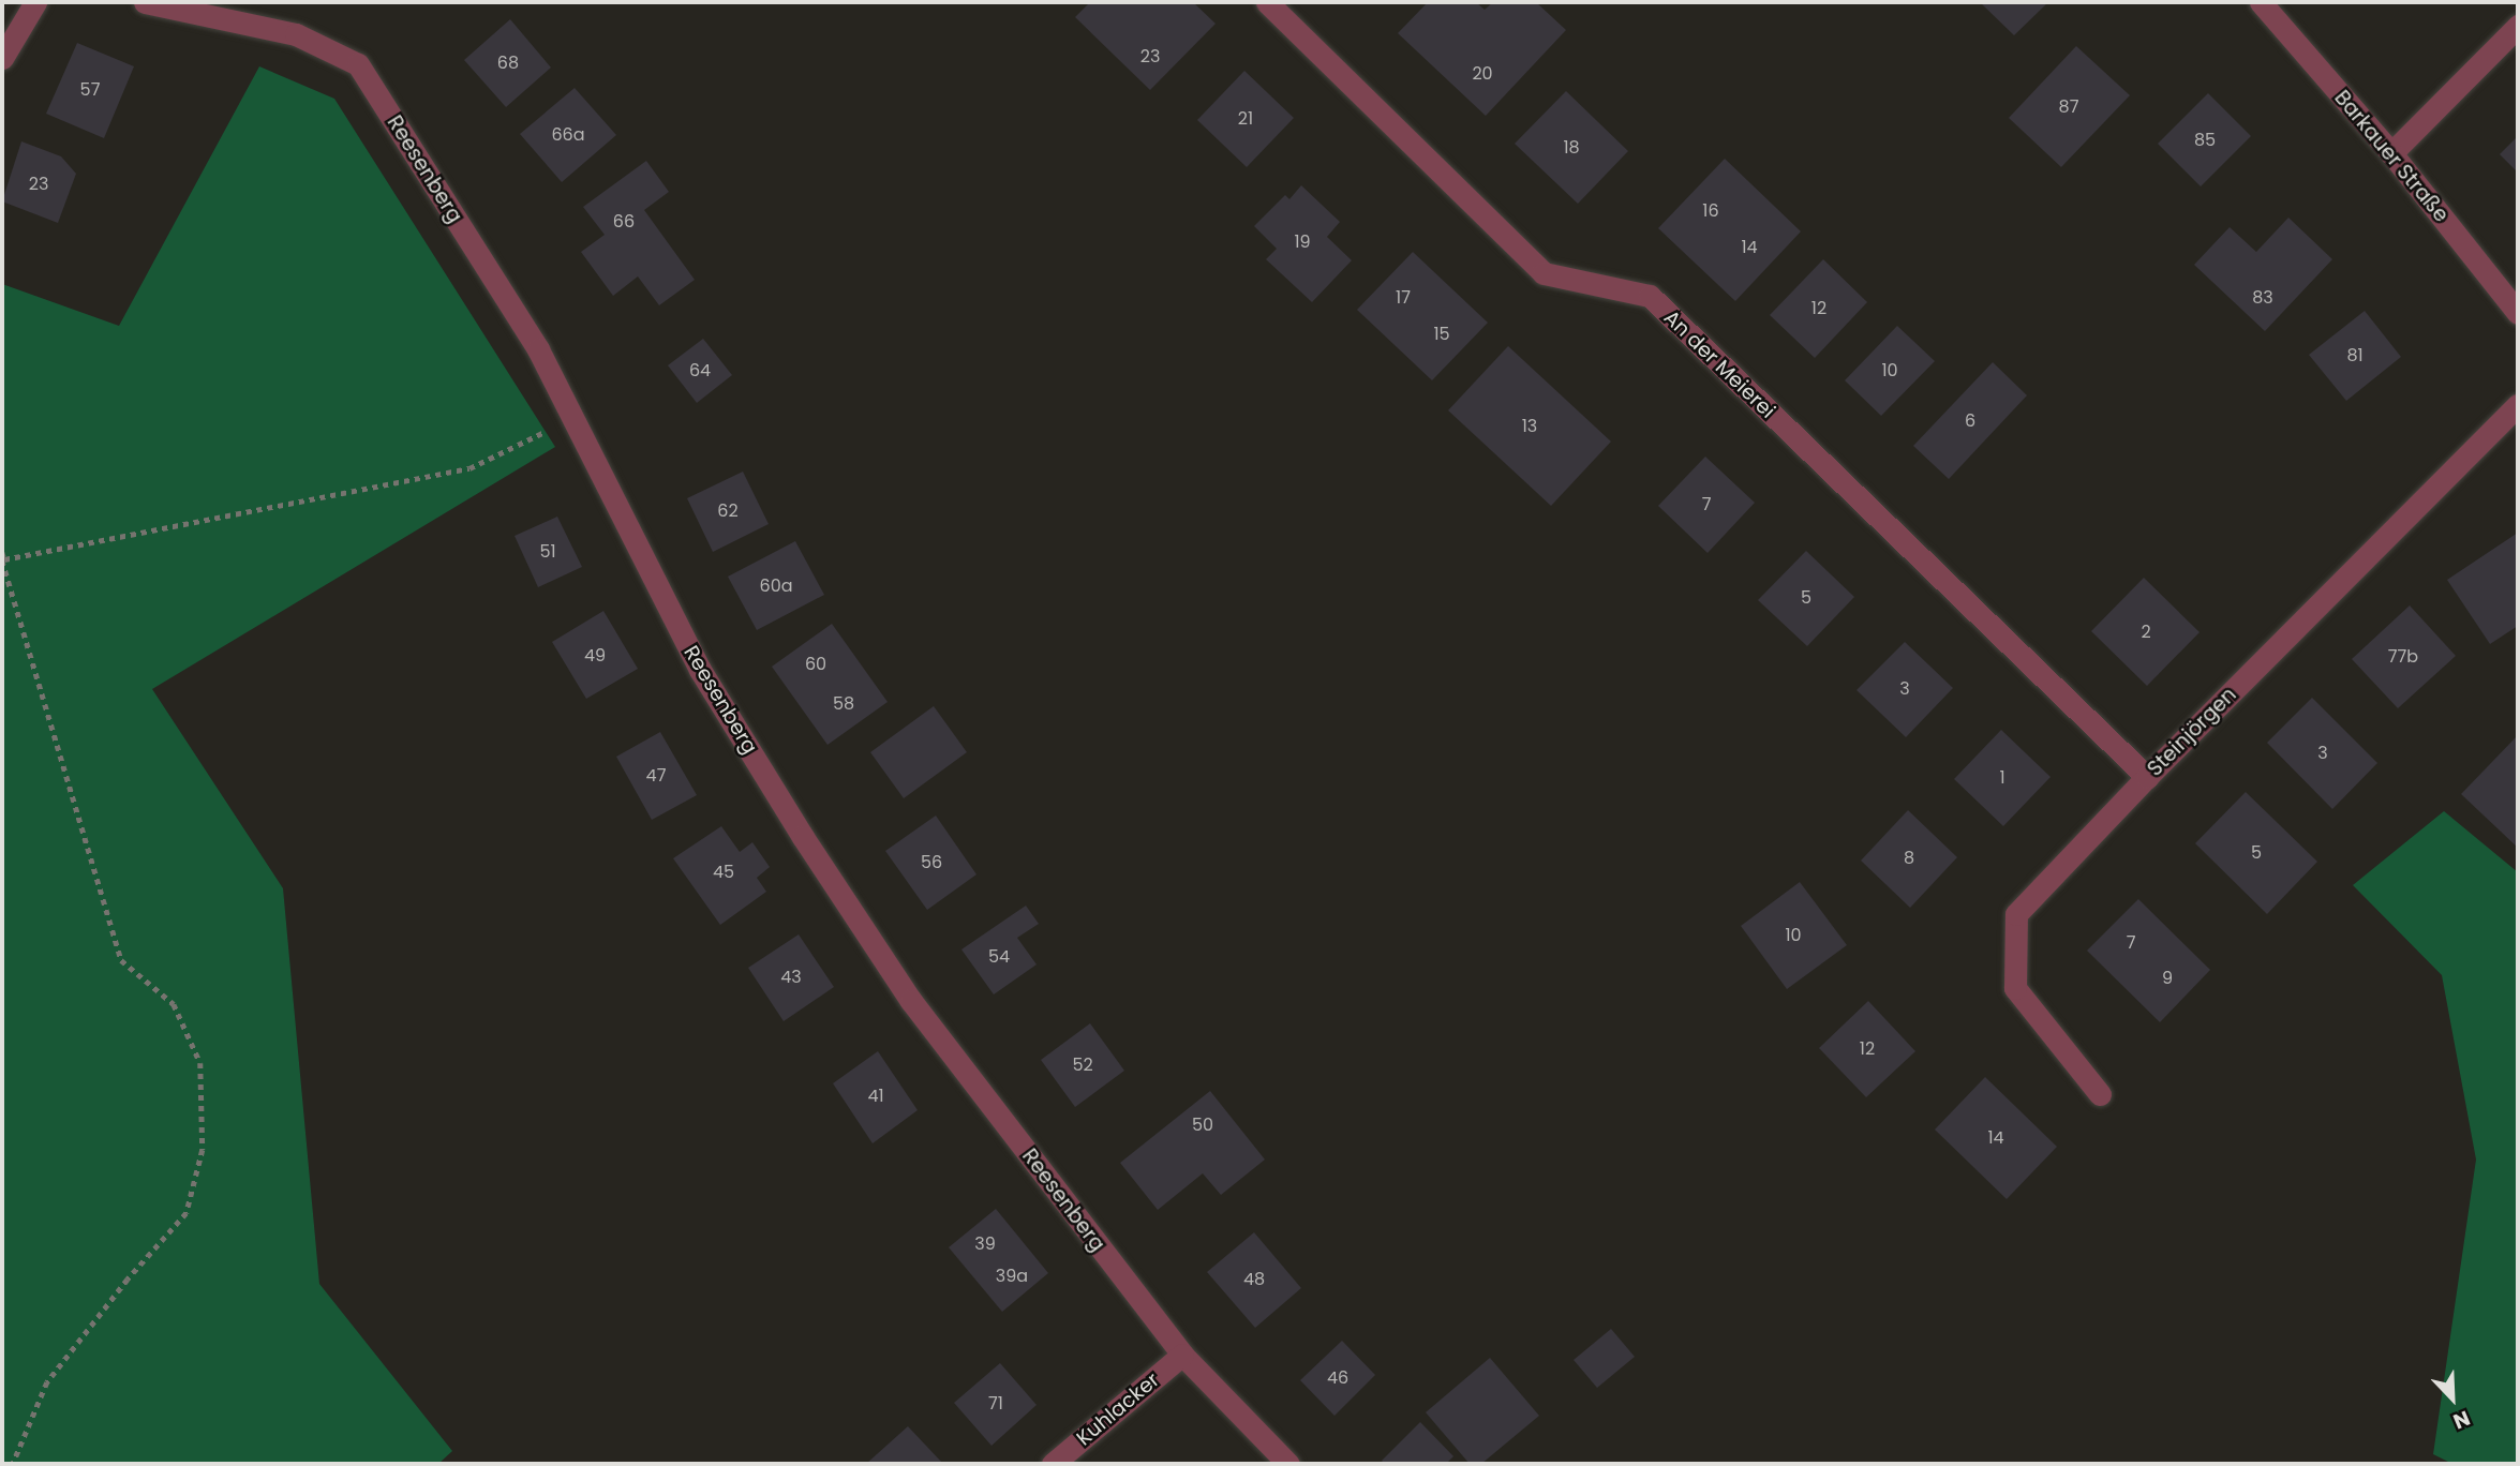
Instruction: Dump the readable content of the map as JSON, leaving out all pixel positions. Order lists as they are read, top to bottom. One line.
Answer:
{"streets":{"street":["Barkauer Straße","Reesenberg","An der Meierei","Steinjörgen","Kuhlacker"]},"crossings":[["Reesenberg","Kuhlacker"],["An der Meierei","Steinjörgen"]],"house_numbers":["23","68","20","57","87","21","66a","85","18","23","16","66","19","14","17","83","12","15","81","64","10","6","13","7","62","51","60a","5","2","49","77b","60","3","58","3","47","1","5","8","56","45","10","7","54","43","9","12","52","41","50","14","39","39a","48","46","71"],"north":"bottom right"}
